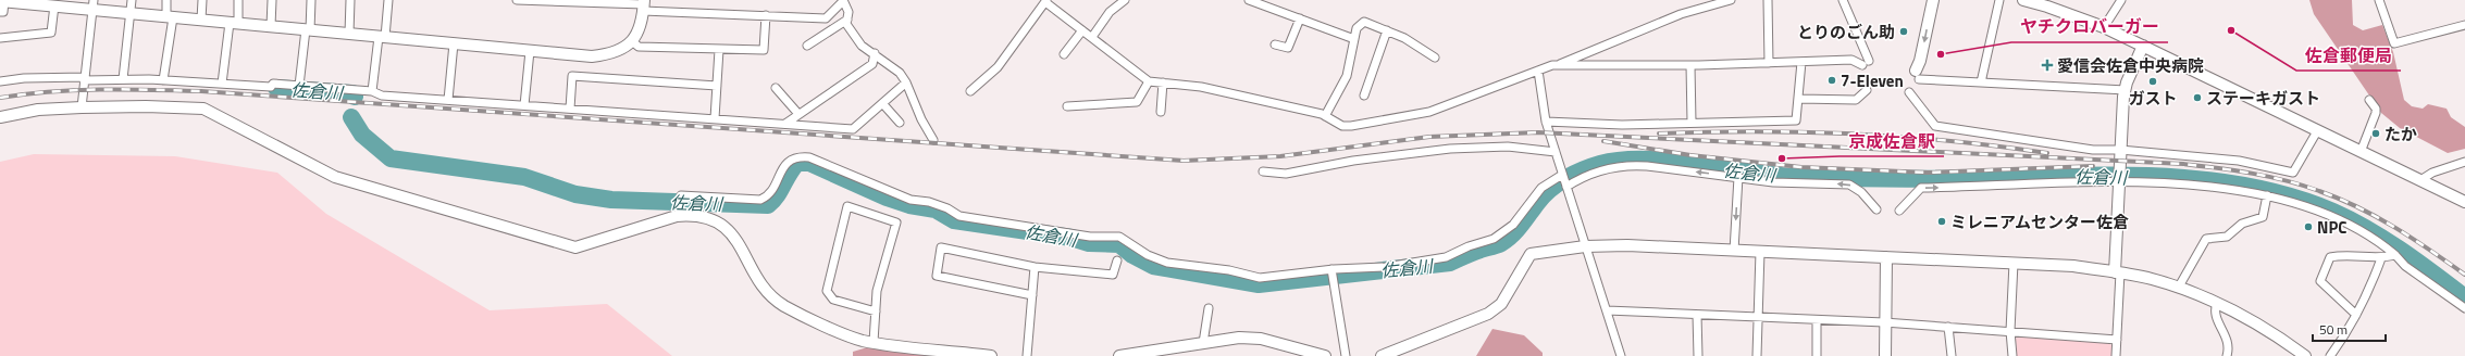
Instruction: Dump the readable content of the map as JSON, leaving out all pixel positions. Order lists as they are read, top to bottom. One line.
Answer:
{"water":["佐倉川"],"places":{"other":["佐倉郵便局","とりのごん助","ヤチクロバーガー","7-Eleven","ガスト","ステーキガスト","たか","京成佐倉駅","ミレニアムセンター佐倉","NPC"],"health":["愛信会佐倉中央病院"]},"scale_bar":"50 m"}
